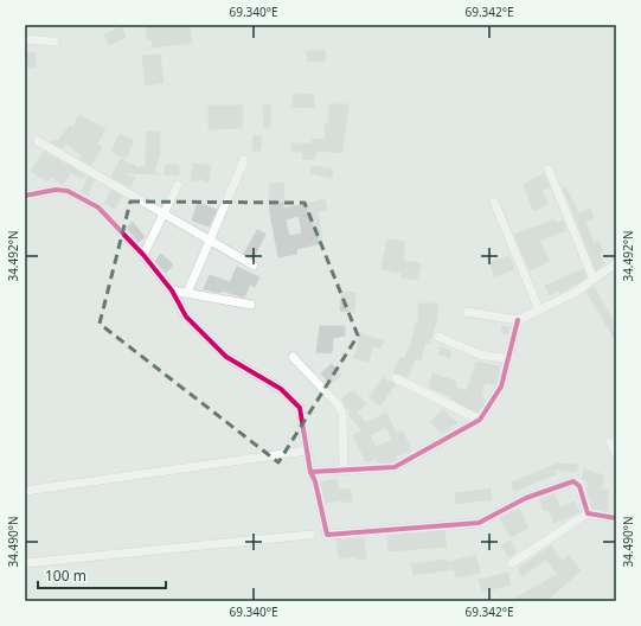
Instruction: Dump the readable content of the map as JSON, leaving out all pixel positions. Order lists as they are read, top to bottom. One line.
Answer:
{"scale_bar":"100 m","coordinates":["69.340°E","69.342°E","34.492°N","34.490°N"]}
